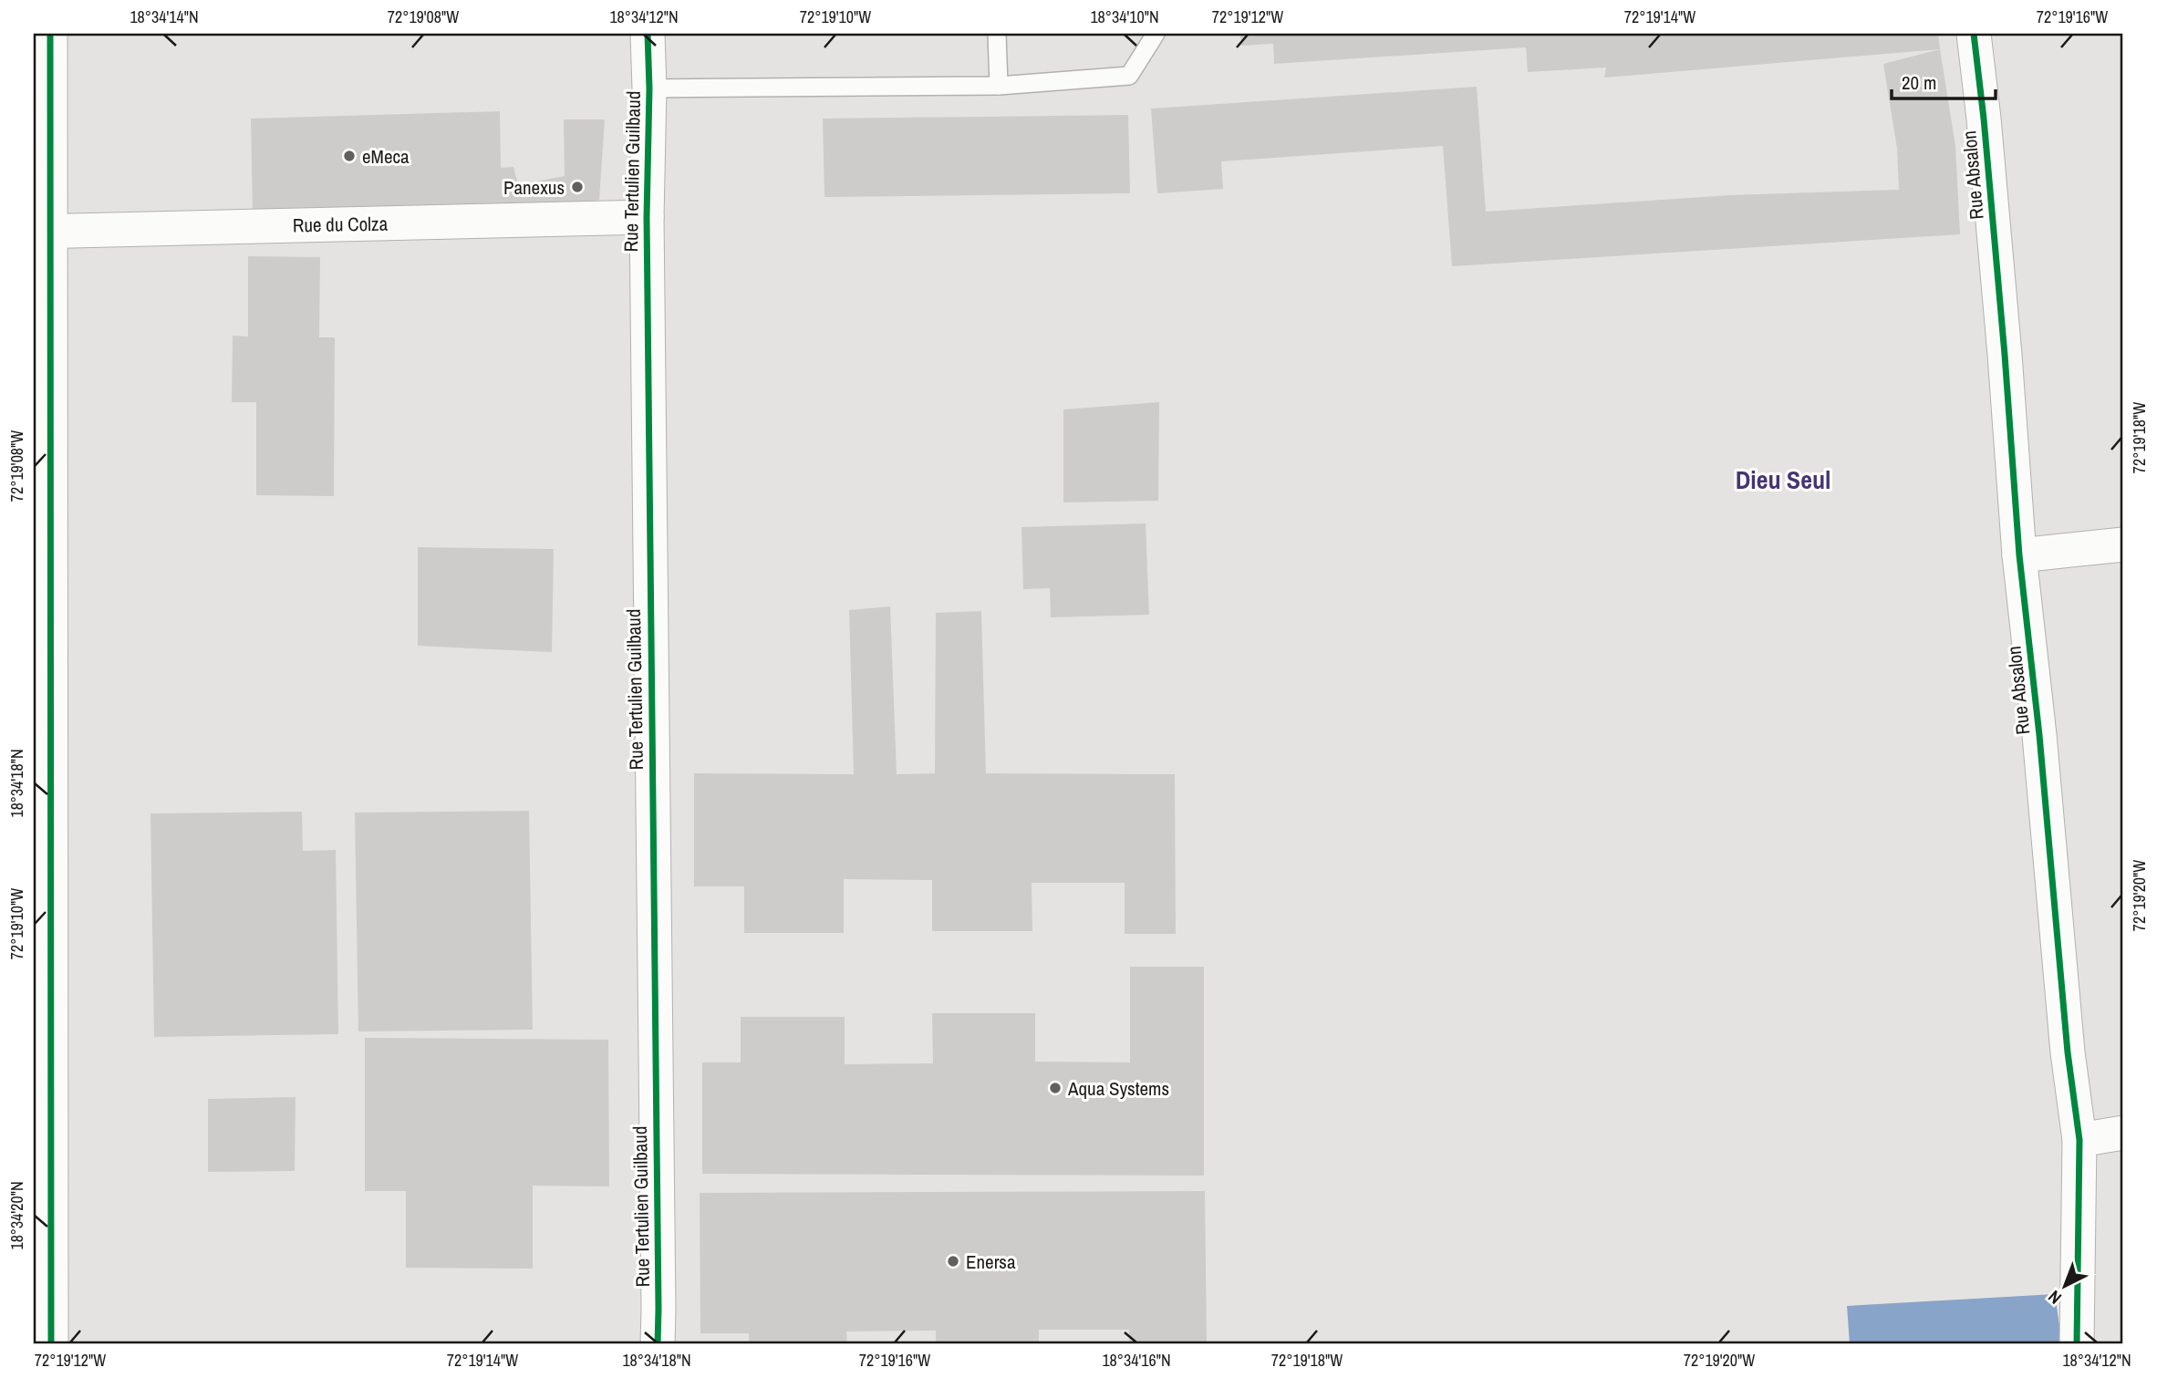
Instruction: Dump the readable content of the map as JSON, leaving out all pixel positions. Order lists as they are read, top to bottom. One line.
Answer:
{"streets":{"street":["Rue Tertulien Guilbaud","Rue Absalon","Rue du Colza"]},"crossings":[["Rue Tertulien Guilbaud","Rue du Colza"]],"districts":["Dieu Seul"],"places":["eMeca","Panexus","Aqua Systems","Enersa"],"scale_bar":"20 m","north":"bottom left","coordinates":["18°34'14\"N","72°19'08\"W","18°34'12\"N","72°19'10\"W","18°34'10\"N","72°19'12\"W","72°19'14\"W","72°19'16\"W","72°19'18\"W","18°34'18\"N","72°19'20\"W","18°34'20\"N","18°34'16\"N"]}
